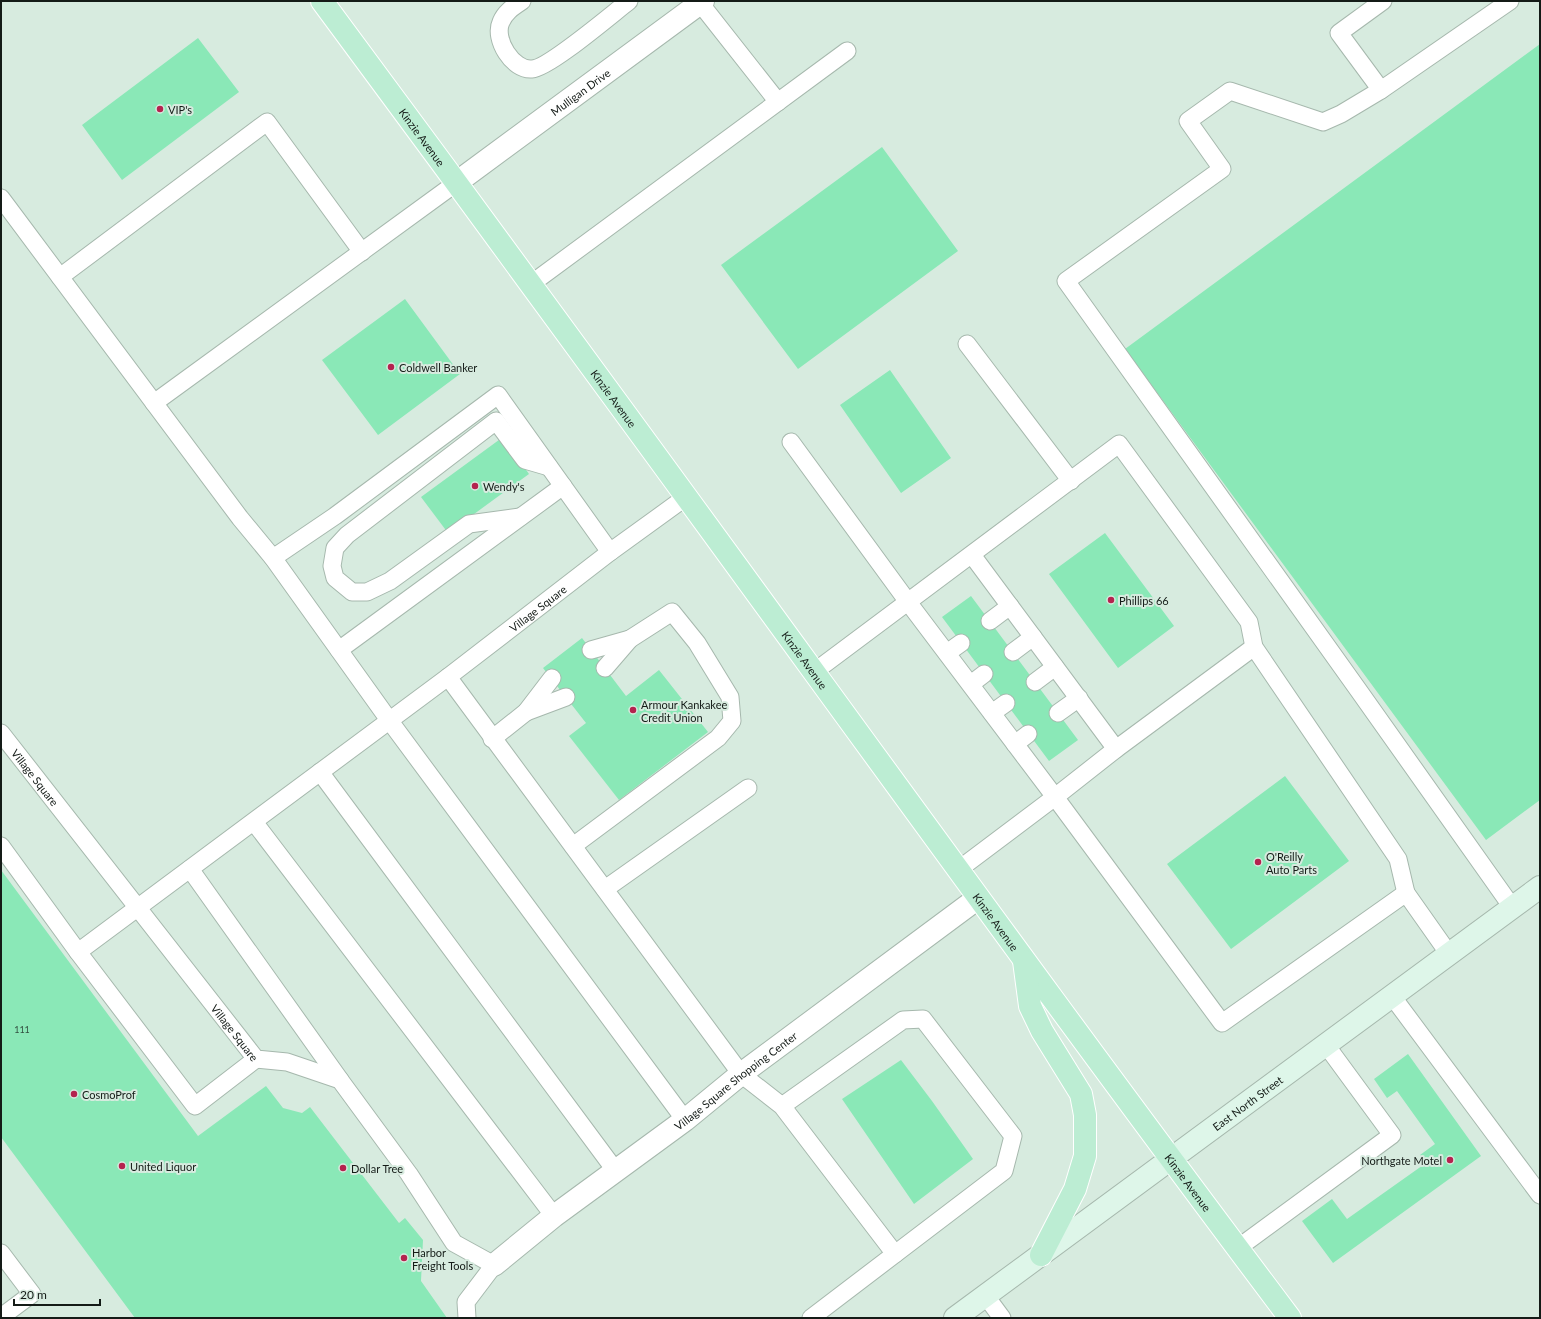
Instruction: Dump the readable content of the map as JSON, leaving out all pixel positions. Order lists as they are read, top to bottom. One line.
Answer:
{"streets":{"main road":["Kinzie Avenue"],"street":["Mulligan Drive","Village Square Shopping Center","East North Street"],"lane":["Village Square"]},"crossings":[["Mulligan Drive","Kinzie Avenue"],["Kinzie Avenue","Village Square"],["Kinzie Avenue","Village Square Shopping Center"],["Kinzie Avenue","East North Street"]],"places":["VIP's","Coldwell Banker","Wendy's","Phillips 66","Armour Kankakee Credit Union","O'Reilly Auto Parts","CosmoProf","Northgate Motel","United Liquor","Dollar Tree","Harbor Freight Tools"],"house_numbers":["111"],"scale_bar":"20 m"}
